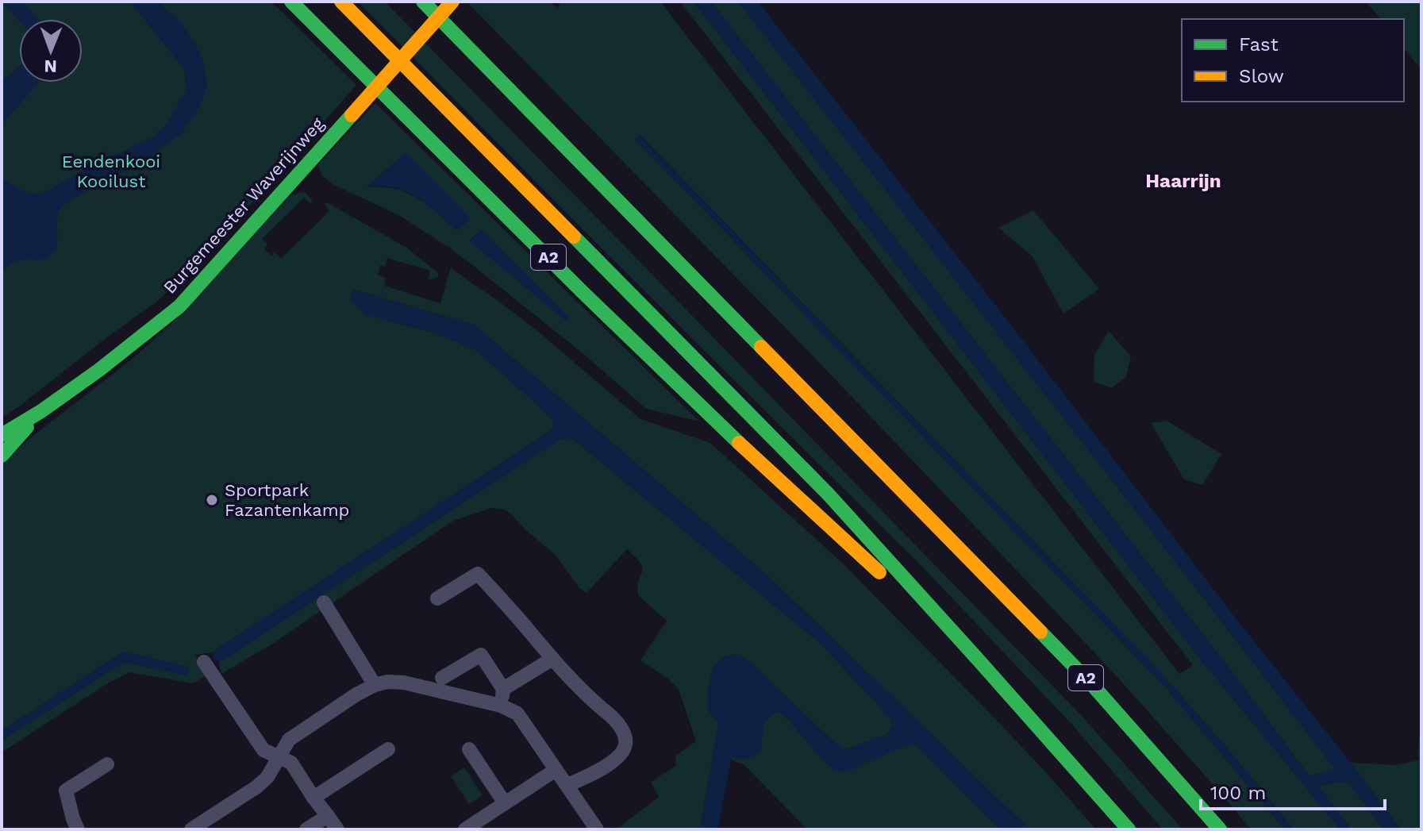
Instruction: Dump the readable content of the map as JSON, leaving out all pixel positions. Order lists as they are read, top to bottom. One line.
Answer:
{"streets":{"main road":["Burgemeester Waverijnweg","A2"]},"districts":["Haarrijn"],"parks":["Eendenkooi Kooilust"],"places":["Sportpark Fazantenkamp"],"legend":["Fast","Slow"],"scale_bar":"100 m","north":"bottom"}
